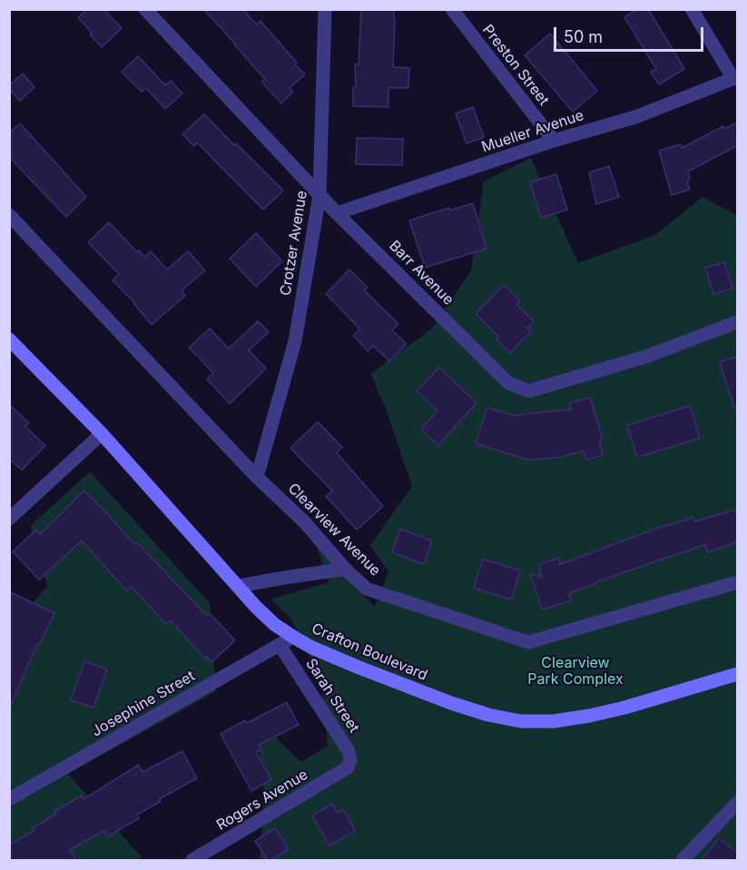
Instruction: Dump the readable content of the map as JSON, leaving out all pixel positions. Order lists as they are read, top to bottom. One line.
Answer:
{"streets":{"main road":["Crafton Boulevard"],"street":["Preston Street","Mueller Avenue","Crotzer Avenue","Barr Avenue","Clearview Avenue","Sarah Street","Josephine Street","Rogers Avenue"]},"crossings":[["Preston Street","Mueller Avenue"],["Mueller Avenue","Barr Avenue"],["Crotzer Avenue","Barr Avenue"],["Crotzer Avenue","Clearview Avenue"],["Crafton Boulevard","Josephine Street"],["Sarah Street","Josephine Street"],["Sarah Street","Rogers Avenue"]],"parks":["Clearview Park Complex"],"scale_bar":"50 m"}
